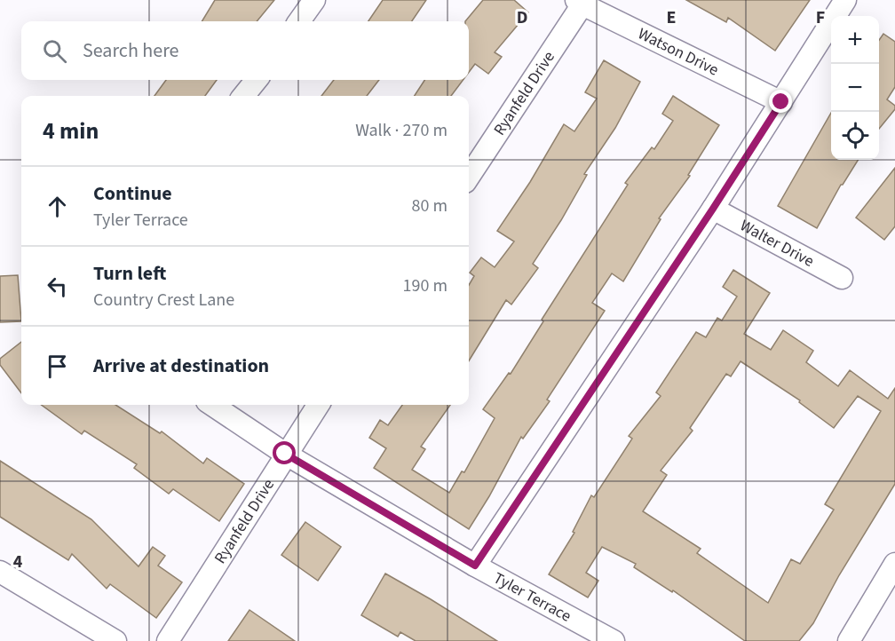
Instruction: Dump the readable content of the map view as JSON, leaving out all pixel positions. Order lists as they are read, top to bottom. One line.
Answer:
{"streets":{"street":["Watson Drive","Ryanfeld Drive","Walter Drive","Tyler Terrace"]},"crossings":[["Watson Drive","Ryanfeld Drive"],["Ryanfeld Drive","Tyler Terrace"]],"page":{"map_buttons":["+","−"],"search":"Search here","heading":["4 min","Walk · 270 m"],"list":[["Continue","Tyler Terrace","80 m"],["Turn left","Country Crest Lane","190 m"],"Arrive at destination"]},"grid":{"columns":["D","E","F"],"rows":["4"]}}
